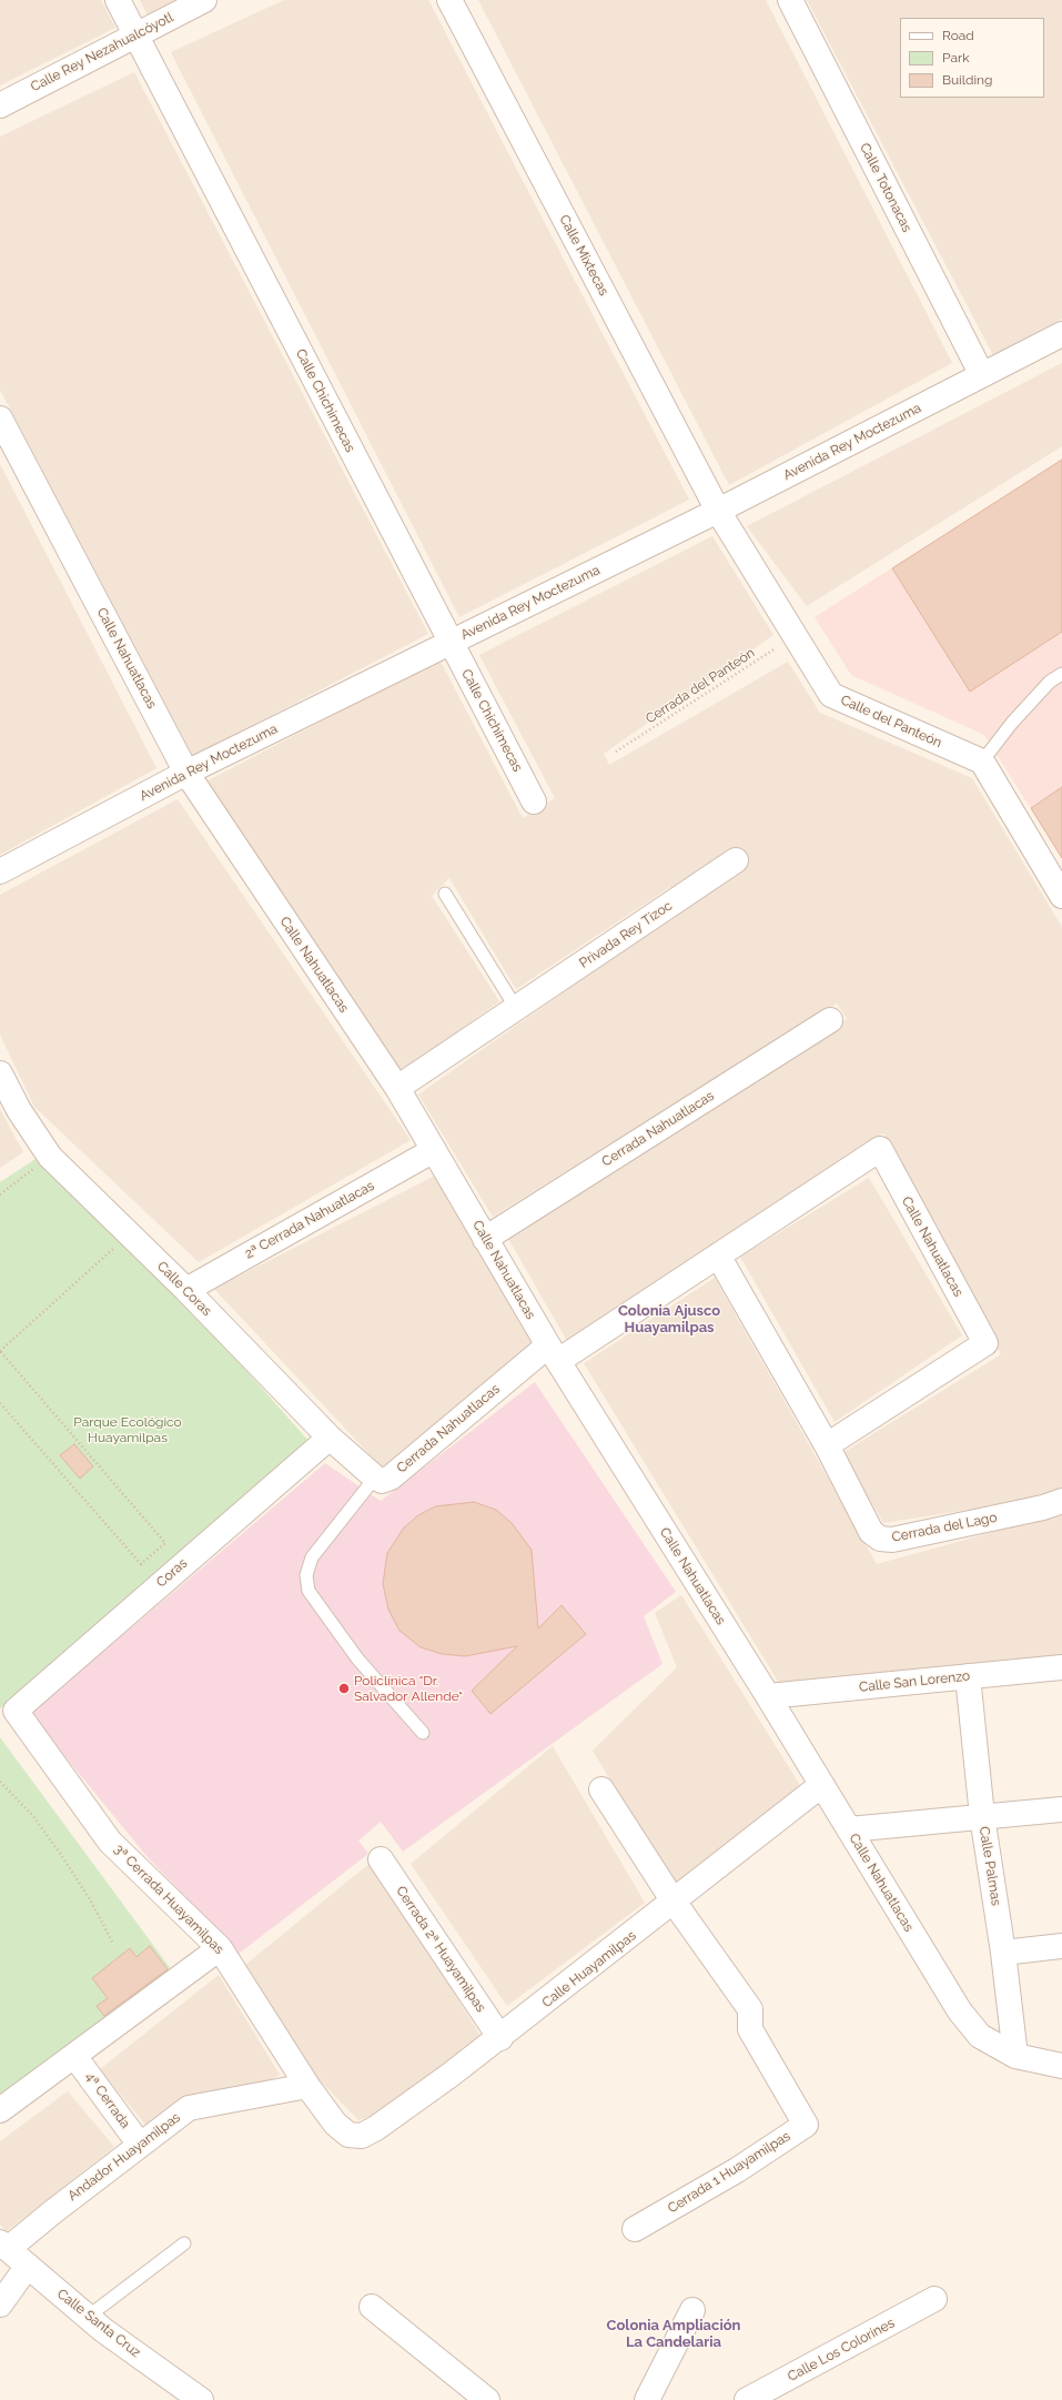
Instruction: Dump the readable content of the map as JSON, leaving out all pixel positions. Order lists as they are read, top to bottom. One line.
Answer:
{"streets":{"street":["Calle Rey Nezahualcóyotl","Calle Totonacas","Calle Mixtecas","Calle Chichimecas","Avenida Rey Moctezuma","Calle Nahuatlacas","Calle del Panteón","Privada Rey Tizoc","Cerrada Nahuatlacas","2ª Cerrada Nahuatlacas","Calle Coras","Cerrada del Lago","Coras","Calle San Lorenzo","Calle Palmas","3ª Cerrada Huayamilpas","Cerrada 2ª Huayamilpas","Calle Huayamilpas","4ª Cerrada","Andador Huayamilpas","Cerrada 1 Huayamilpas","Calle Santa Cruz","Calle Los Colorines"],"path":["Cerrada del Panteón"]},"crossings":[["Calle Rey Nezahualcóyotl","Calle Chichimecas"],["Calle Totonacas","Avenida Rey Moctezuma"],["Calle Mixtecas","Avenida Rey Moctezuma"],["Calle Mixtecas","Calle del Panteón"],["Calle Chichimecas","Avenida Rey Moctezuma"],["Avenida Rey Moctezuma","Calle Nahuatlacas"],["Avenida Rey Moctezuma","Calle del Panteón"],["Calle Nahuatlacas","Privada Rey Tizoc"],["Calle Nahuatlacas","Cerrada Nahuatlacas"],["Calle Nahuatlacas","2ª Cerrada Nahuatlacas"],["Calle Nahuatlacas","Cerrada del Lago"],["Calle Nahuatlacas","Calle San Lorenzo"],["Calle Nahuatlacas","Calle Palmas"],["Calle Nahuatlacas","Calle Huayamilpas"],["Cerrada del Panteón","Calle del Panteón"],["Cerrada Nahuatlacas","Calle Coras"],["Cerrada Nahuatlacas","Cerrada del Lago"],["2ª Cerrada Nahuatlacas","Calle Coras"],["Calle Coras","Coras"],["Coras","3ª Cerrada Huayamilpas"],["Calle San Lorenzo","Calle Palmas"],["3ª Cerrada Huayamilpas","Calle Huayamilpas"],["3ª Cerrada Huayamilpas","Andador Huayamilpas"],["Cerrada 2ª Huayamilpas","Calle Huayamilpas"],["Calle Huayamilpas","Cerrada 1 Huayamilpas"],["4ª Cerrada","Andador Huayamilpas"],["Andador Huayamilpas","Calle Santa Cruz"]],"districts":["Colonia Ajusco Huayamilpas","Colonia Ampliación La Candelaria"],"parks":["Parque Ecológico Huayamilpas"],"places":["Policlínica \"Dr. Salvador Allende\""],"legend":["Road","Park","Building"]}
